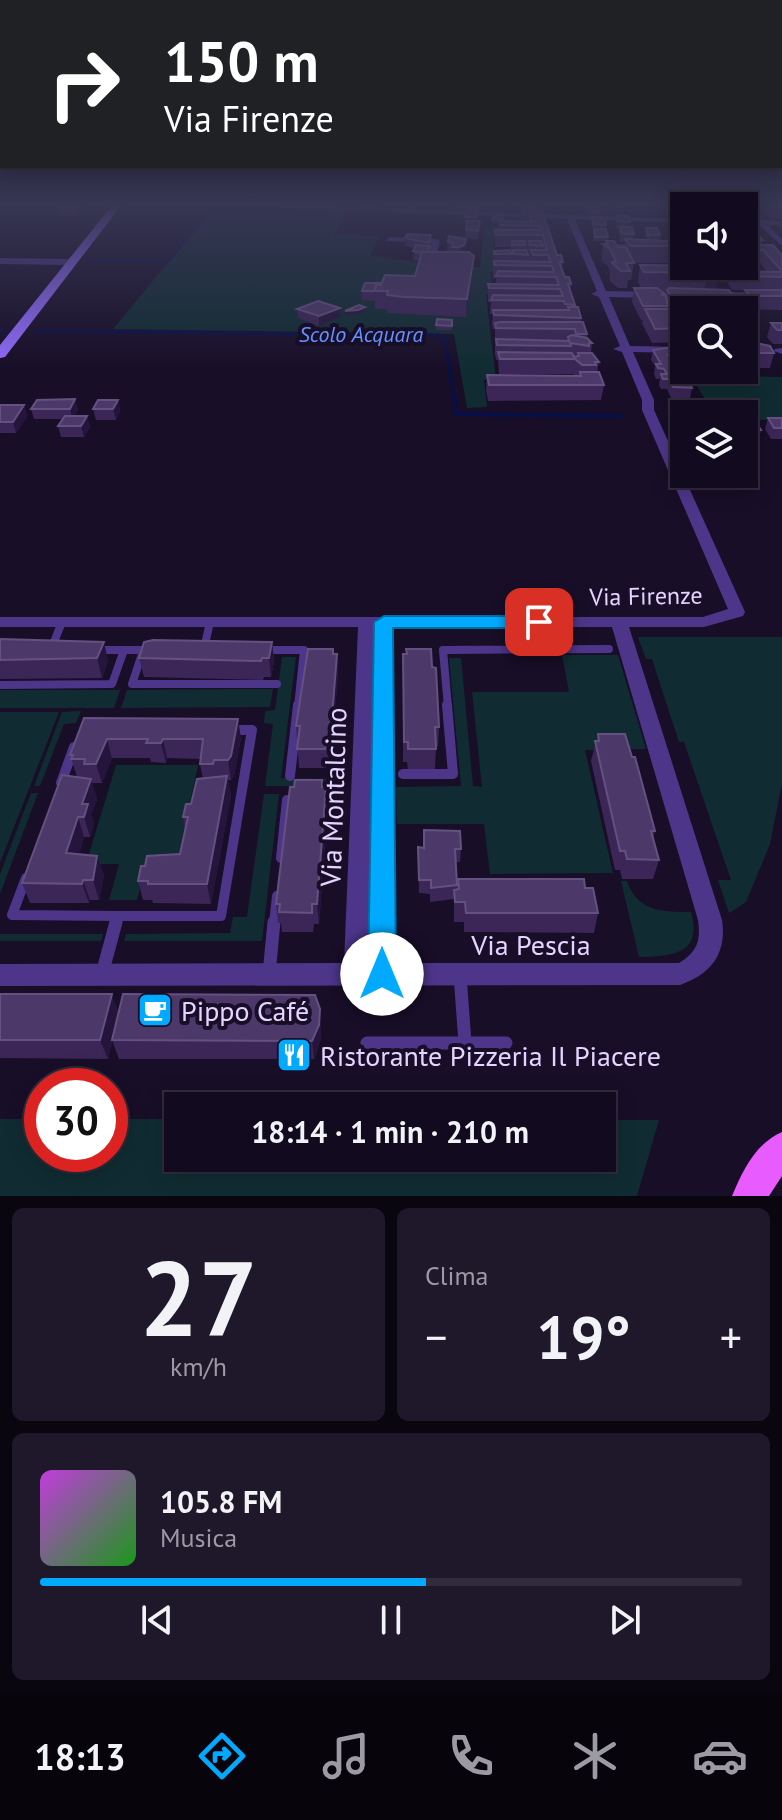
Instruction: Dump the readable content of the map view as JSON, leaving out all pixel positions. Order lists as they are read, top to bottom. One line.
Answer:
{"streets":{"street":["Via Firenze","Via Montalcino","Via Pescia"]},"crossings":[["Via Firenze","Via Montalcino"],["Via Firenze","Via Pescia"],["Via Montalcino","Via Pescia"]],"water":["Scolo Acquara"],"places":{"cafe":["Pippo Café"],"restaurant":["Ristorante Pizzeria Il Piacere"]},"page":{"turn":["150 m","Via Firenze"],"limit":"30","trip":"18:14 · 1 min · 210 m","tile":[["27","km/h"],"Clima"],"heat":["−","19°","+"],"song":["105.8 FM","Musica"],"tabs":"18:13"}}
